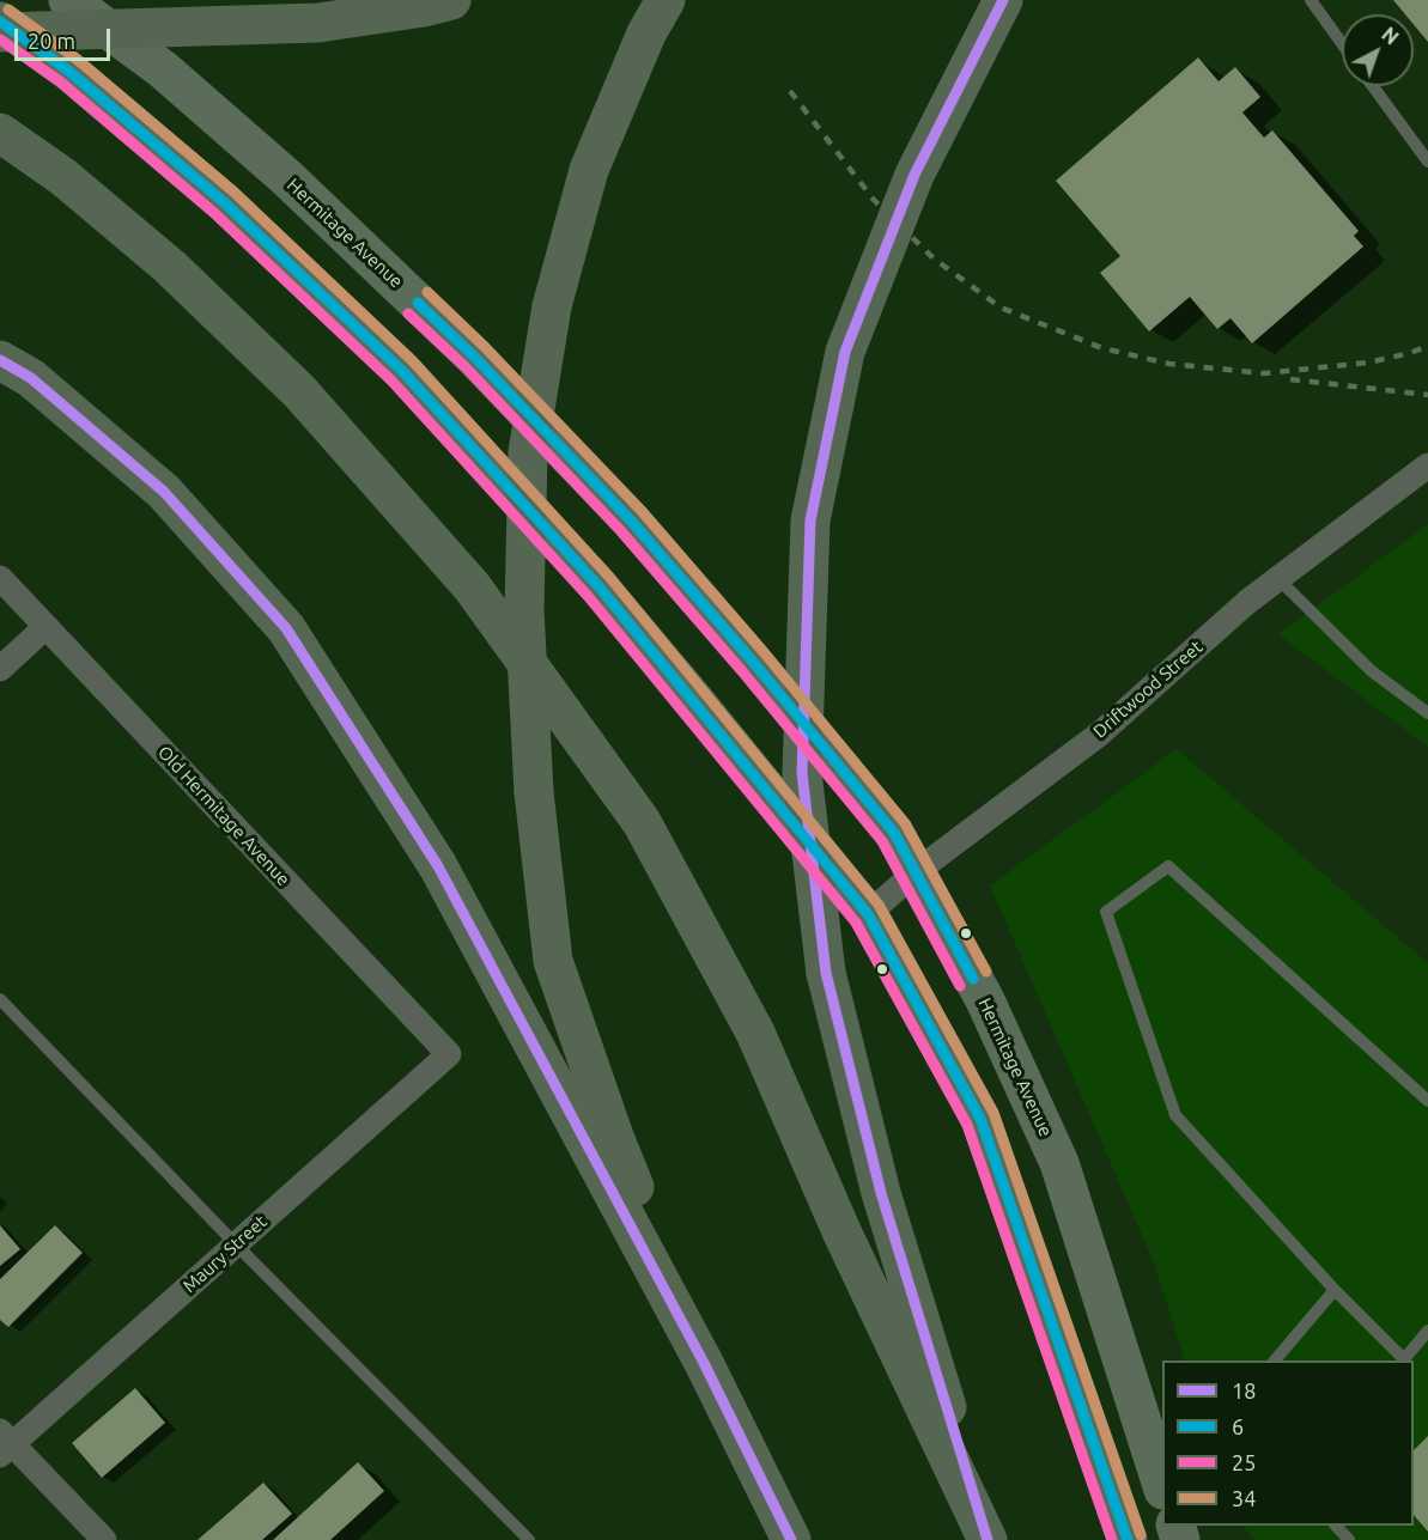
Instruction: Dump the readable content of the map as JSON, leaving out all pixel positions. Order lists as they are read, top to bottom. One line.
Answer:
{"streets":{"main road":["Hermitage Avenue"],"street":["Driftwood Street","Old Hermitage Avenue","Maury Street"]},"crossings":[["Hermitage Avenue","Driftwood Street"],["Old Hermitage Avenue","Maury Street"]],"lines":["transit line 18","transit line 34","transit line 6","transit line 25"],"legend":["18","6","25","34"],"scale_bar":"20 m","north":"top right"}
